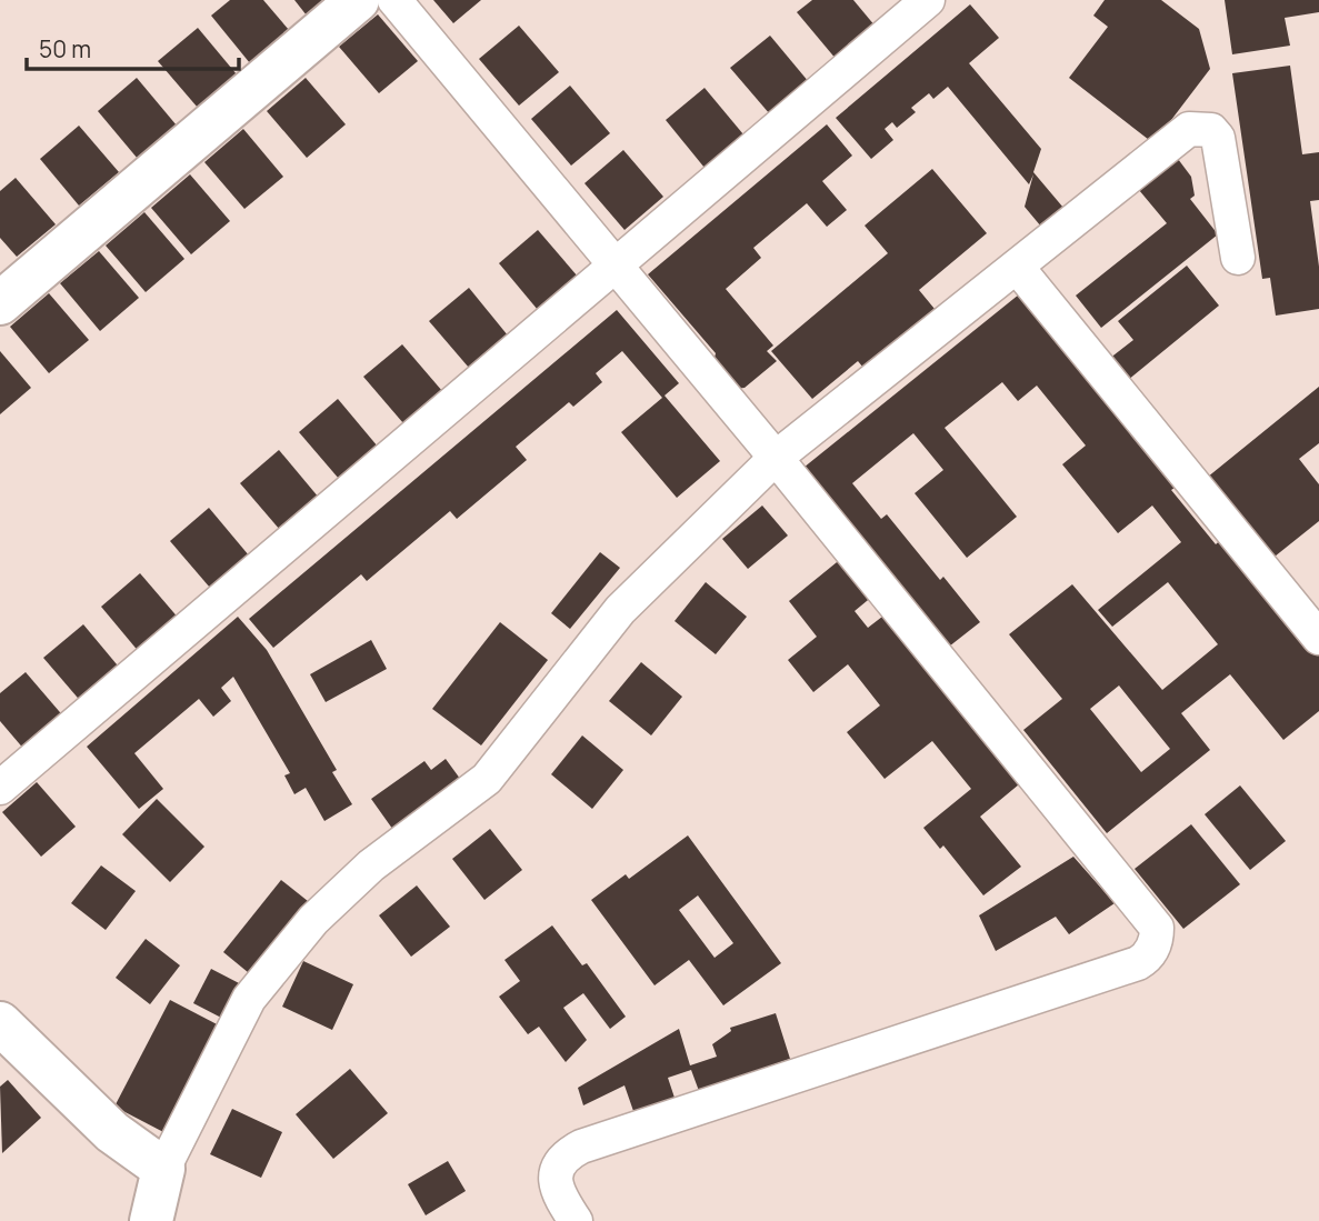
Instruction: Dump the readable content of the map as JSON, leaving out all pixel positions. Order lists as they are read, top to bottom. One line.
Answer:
{"scale_bar":"50 m"}
